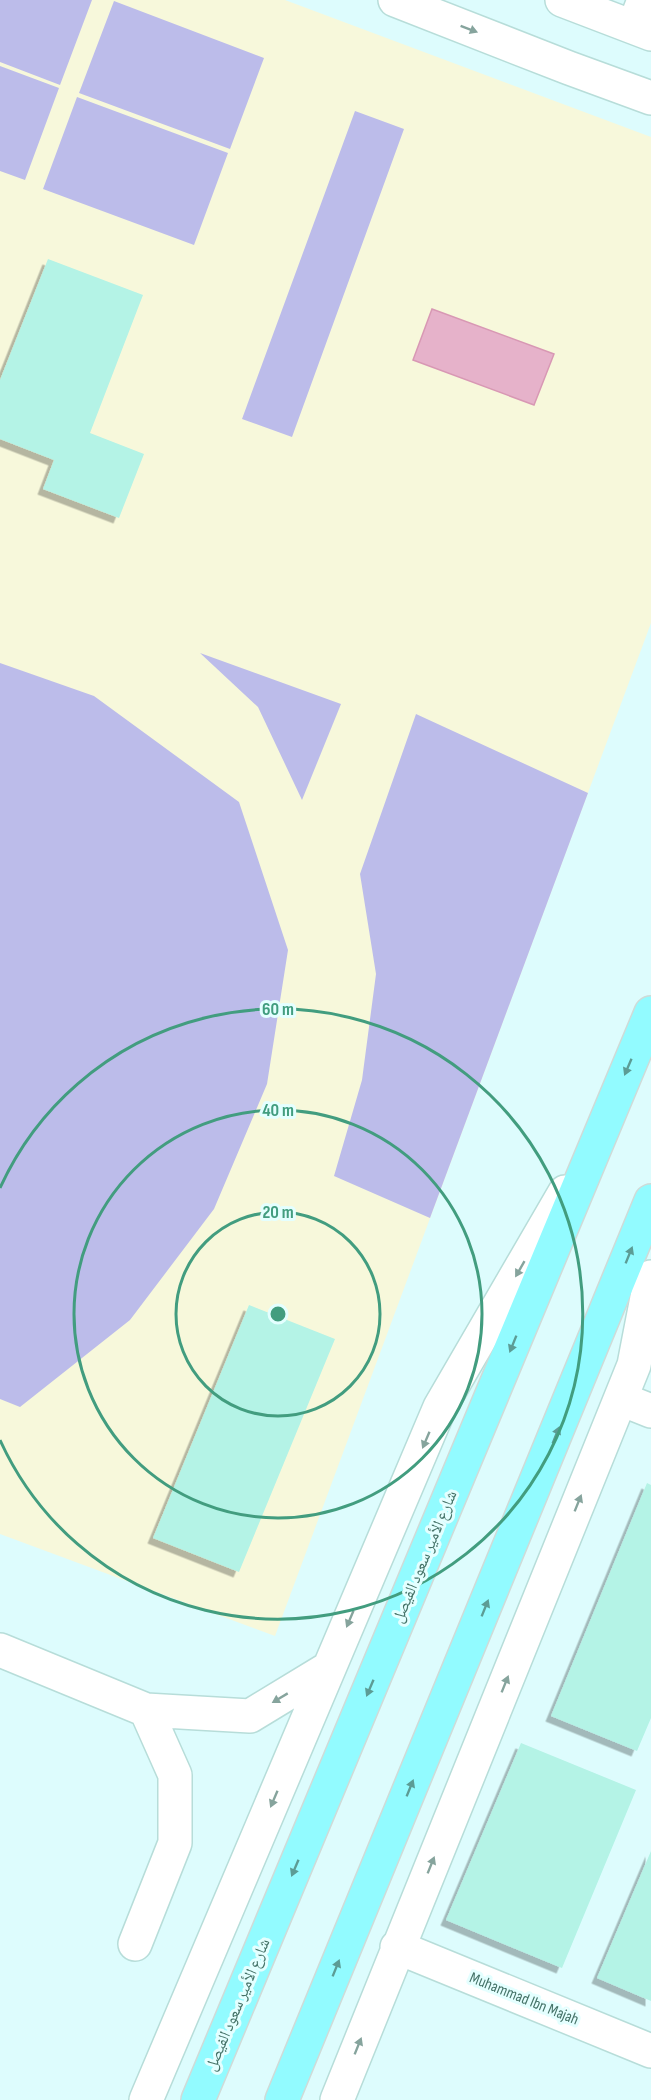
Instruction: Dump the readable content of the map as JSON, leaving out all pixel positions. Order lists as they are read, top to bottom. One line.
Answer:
{"streets":{"main road":["شارع الأمير سعود الفيصل"],"street":["Muhammad Ibn Majah"]},"rings":["60 m","40 m","20 m"]}
